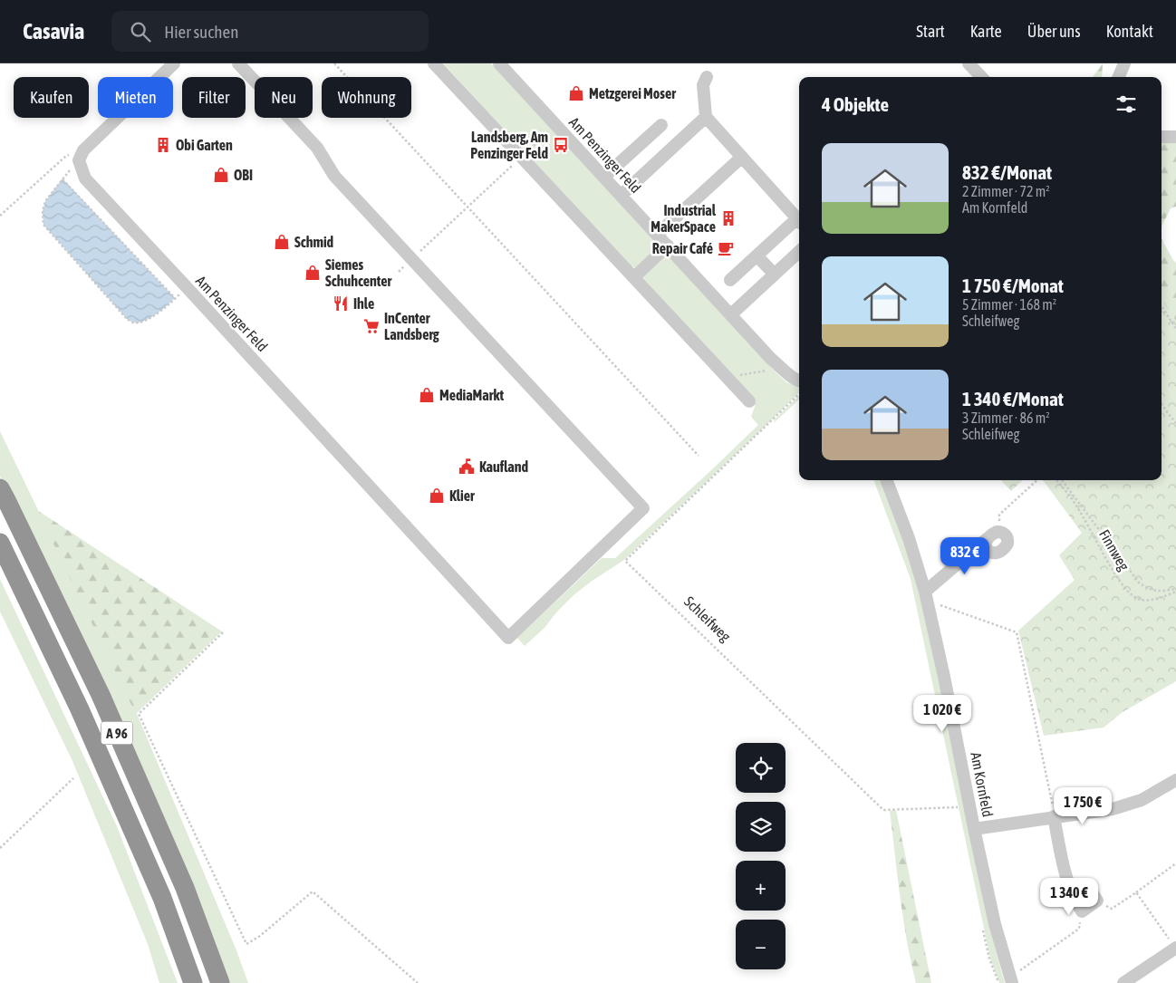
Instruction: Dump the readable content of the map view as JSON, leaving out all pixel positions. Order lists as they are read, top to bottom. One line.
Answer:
{"streets":{"highway":["A 96"],"street":["Am Penzinger Feld","Am Kornfeld"],"path":["Finnweg","Schleifweg"]},"crossings":[["Schleifweg","Am Kornfeld"]],"places":{"shop":["Metzgerei Moser","OBI","Schmid","Siemes Schuhcenter","MediaMarkt","Klier"],"building":["Obi Garten","Industrial MakerSpace"],"bus stop":["Landsberg, Am Penzinger Feld"],"cafe":["Repair Café"],"restaurant":["Ihle"],"supermarket":["InCenter Landsberg"],"public building":["Kaufland"]},"page":{"header":"Casavia","search":"Hier suchen","nav":["Start","Karte","Über uns","Kontakt"],"chip":["Kaufen","Mieten","Filter","Neu","Wohnung"],"heading":"4 Objekte","list":[{"name":"832 €/Monat","note":"2 Zimmer · 72 m² · Am Kornfeld"},{"name":"1 750 €/Monat","note":"5 Zimmer · 168 m² · Schleifweg"},{"name":"1 340 €/Monat","note":"3 Zimmer · 86 m² · Schleifweg"}],"price":["832 €","1 020 €","1 750 €","1 340 €"],"map_buttons":["+","−"]}}
